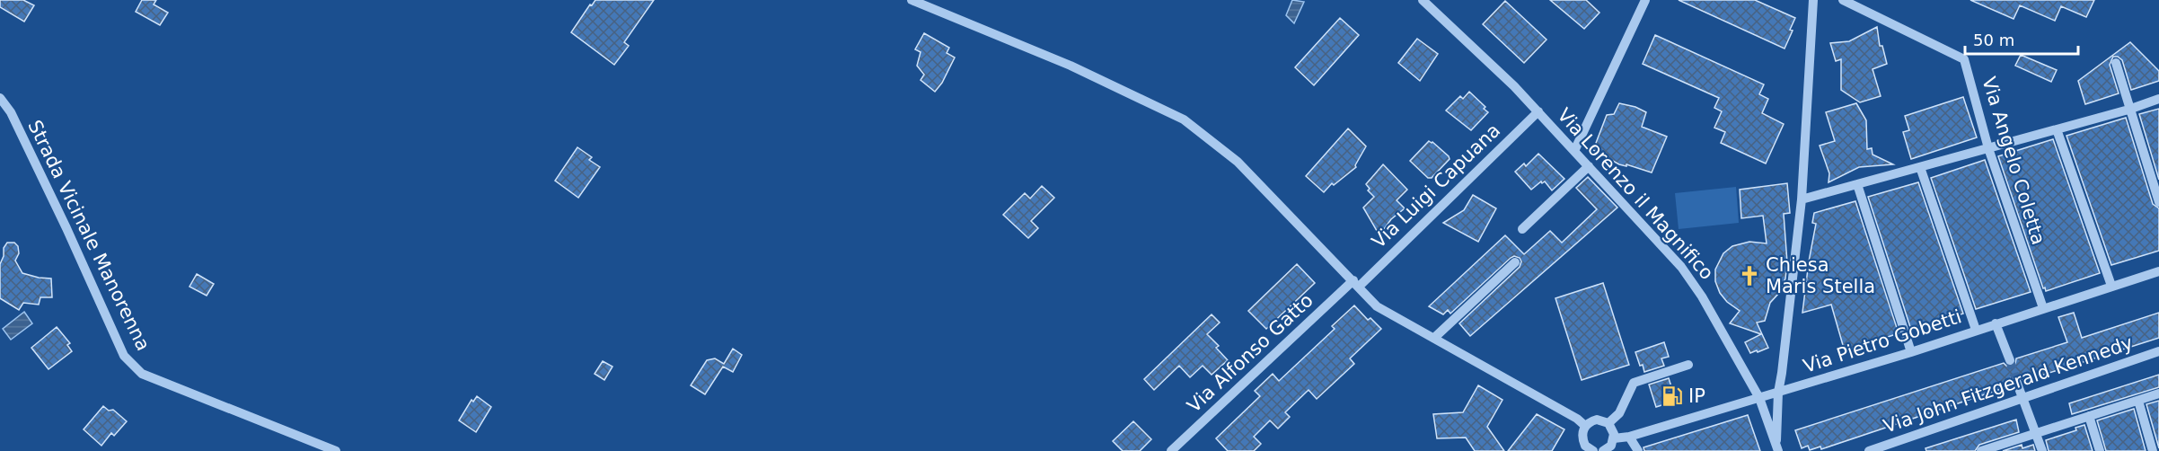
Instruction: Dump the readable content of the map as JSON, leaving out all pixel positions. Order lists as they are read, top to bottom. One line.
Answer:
{"streets":{"street":["Via Angelo Coletta","Via Luigi Capuana","Via Lorenzo il Magnifico","Strada Vicinale Manorenna","Via Pietro Gobetti","Via Alfonso Gatto","Via John Fitzgerald Kennedy"]},"crossings":[["Via Angelo Coletta","Via Pietro Gobetti"],["Via Luigi Capuana","Via Lorenzo il Magnifico"],["Via Luigi Capuana","Via Alfonso Gatto"],["Via Lorenzo il Magnifico","Via Pietro Gobetti"]],"places":{"church":["Chiesa Maris Stella"],"fuel station":["IP"]},"scale_bar":"50 m"}
